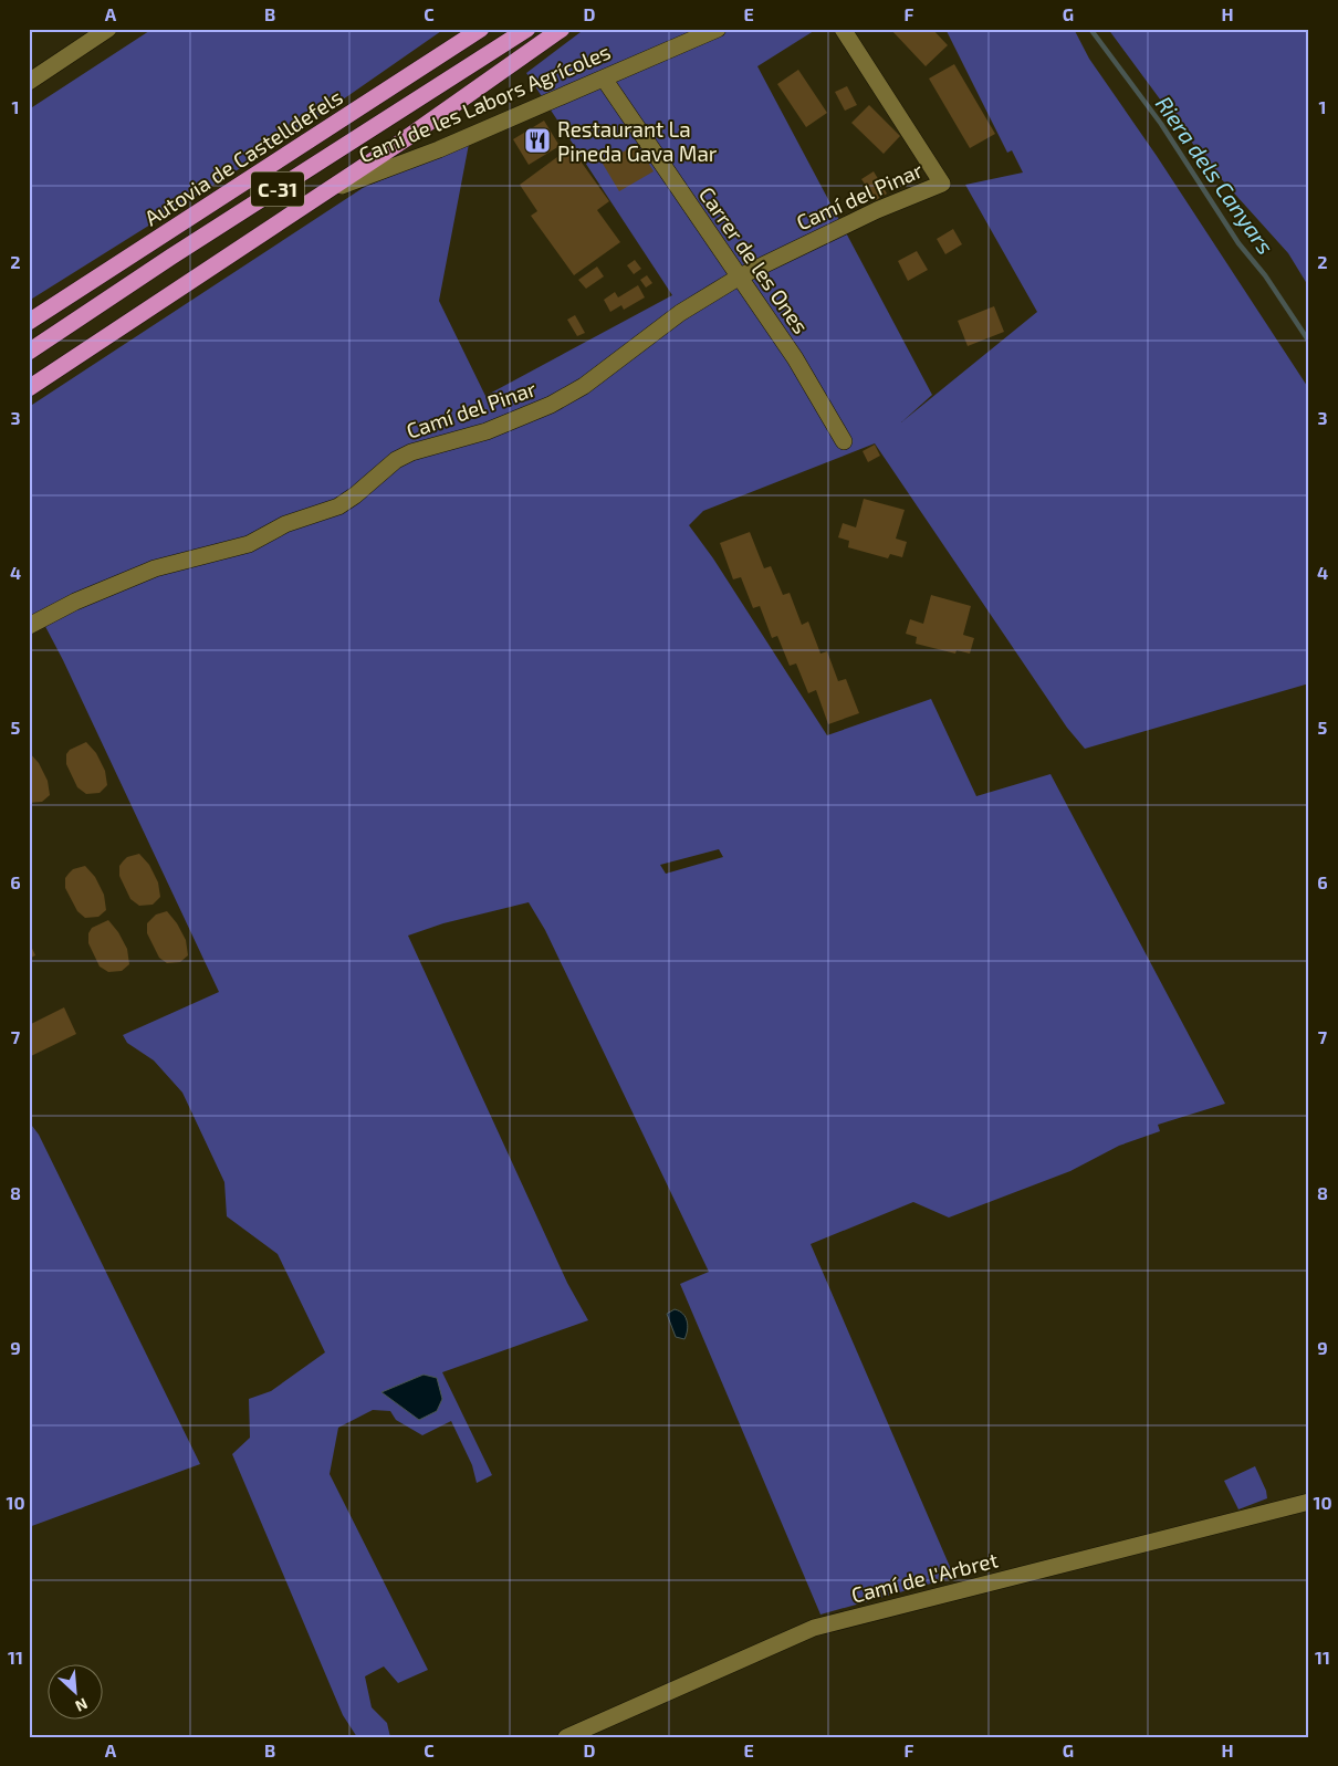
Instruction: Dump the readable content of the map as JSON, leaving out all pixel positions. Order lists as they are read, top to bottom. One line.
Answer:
{"streets":{"highway":["Autovia de Castelldefels","C-31"],"street":["Camí de les Labors Agrícoles","Camí del Pinar","Carrer de les Ones","Camí de l'Arbret"]},"crossings":[["Camí de les Labors Agrícoles","Carrer de les Ones"],["Camí del Pinar","Carrer de les Ones"]],"water":["Riera dels Canyars"],"places":{"restaurant":["Restaurant La Pineda Gava Mar"]},"north":"bottom right","grid":{"columns":["A","B","C","D","E","F","G","H"],"rows":["1","2","3","4","5","6","7","8","9","10","11"]}}
